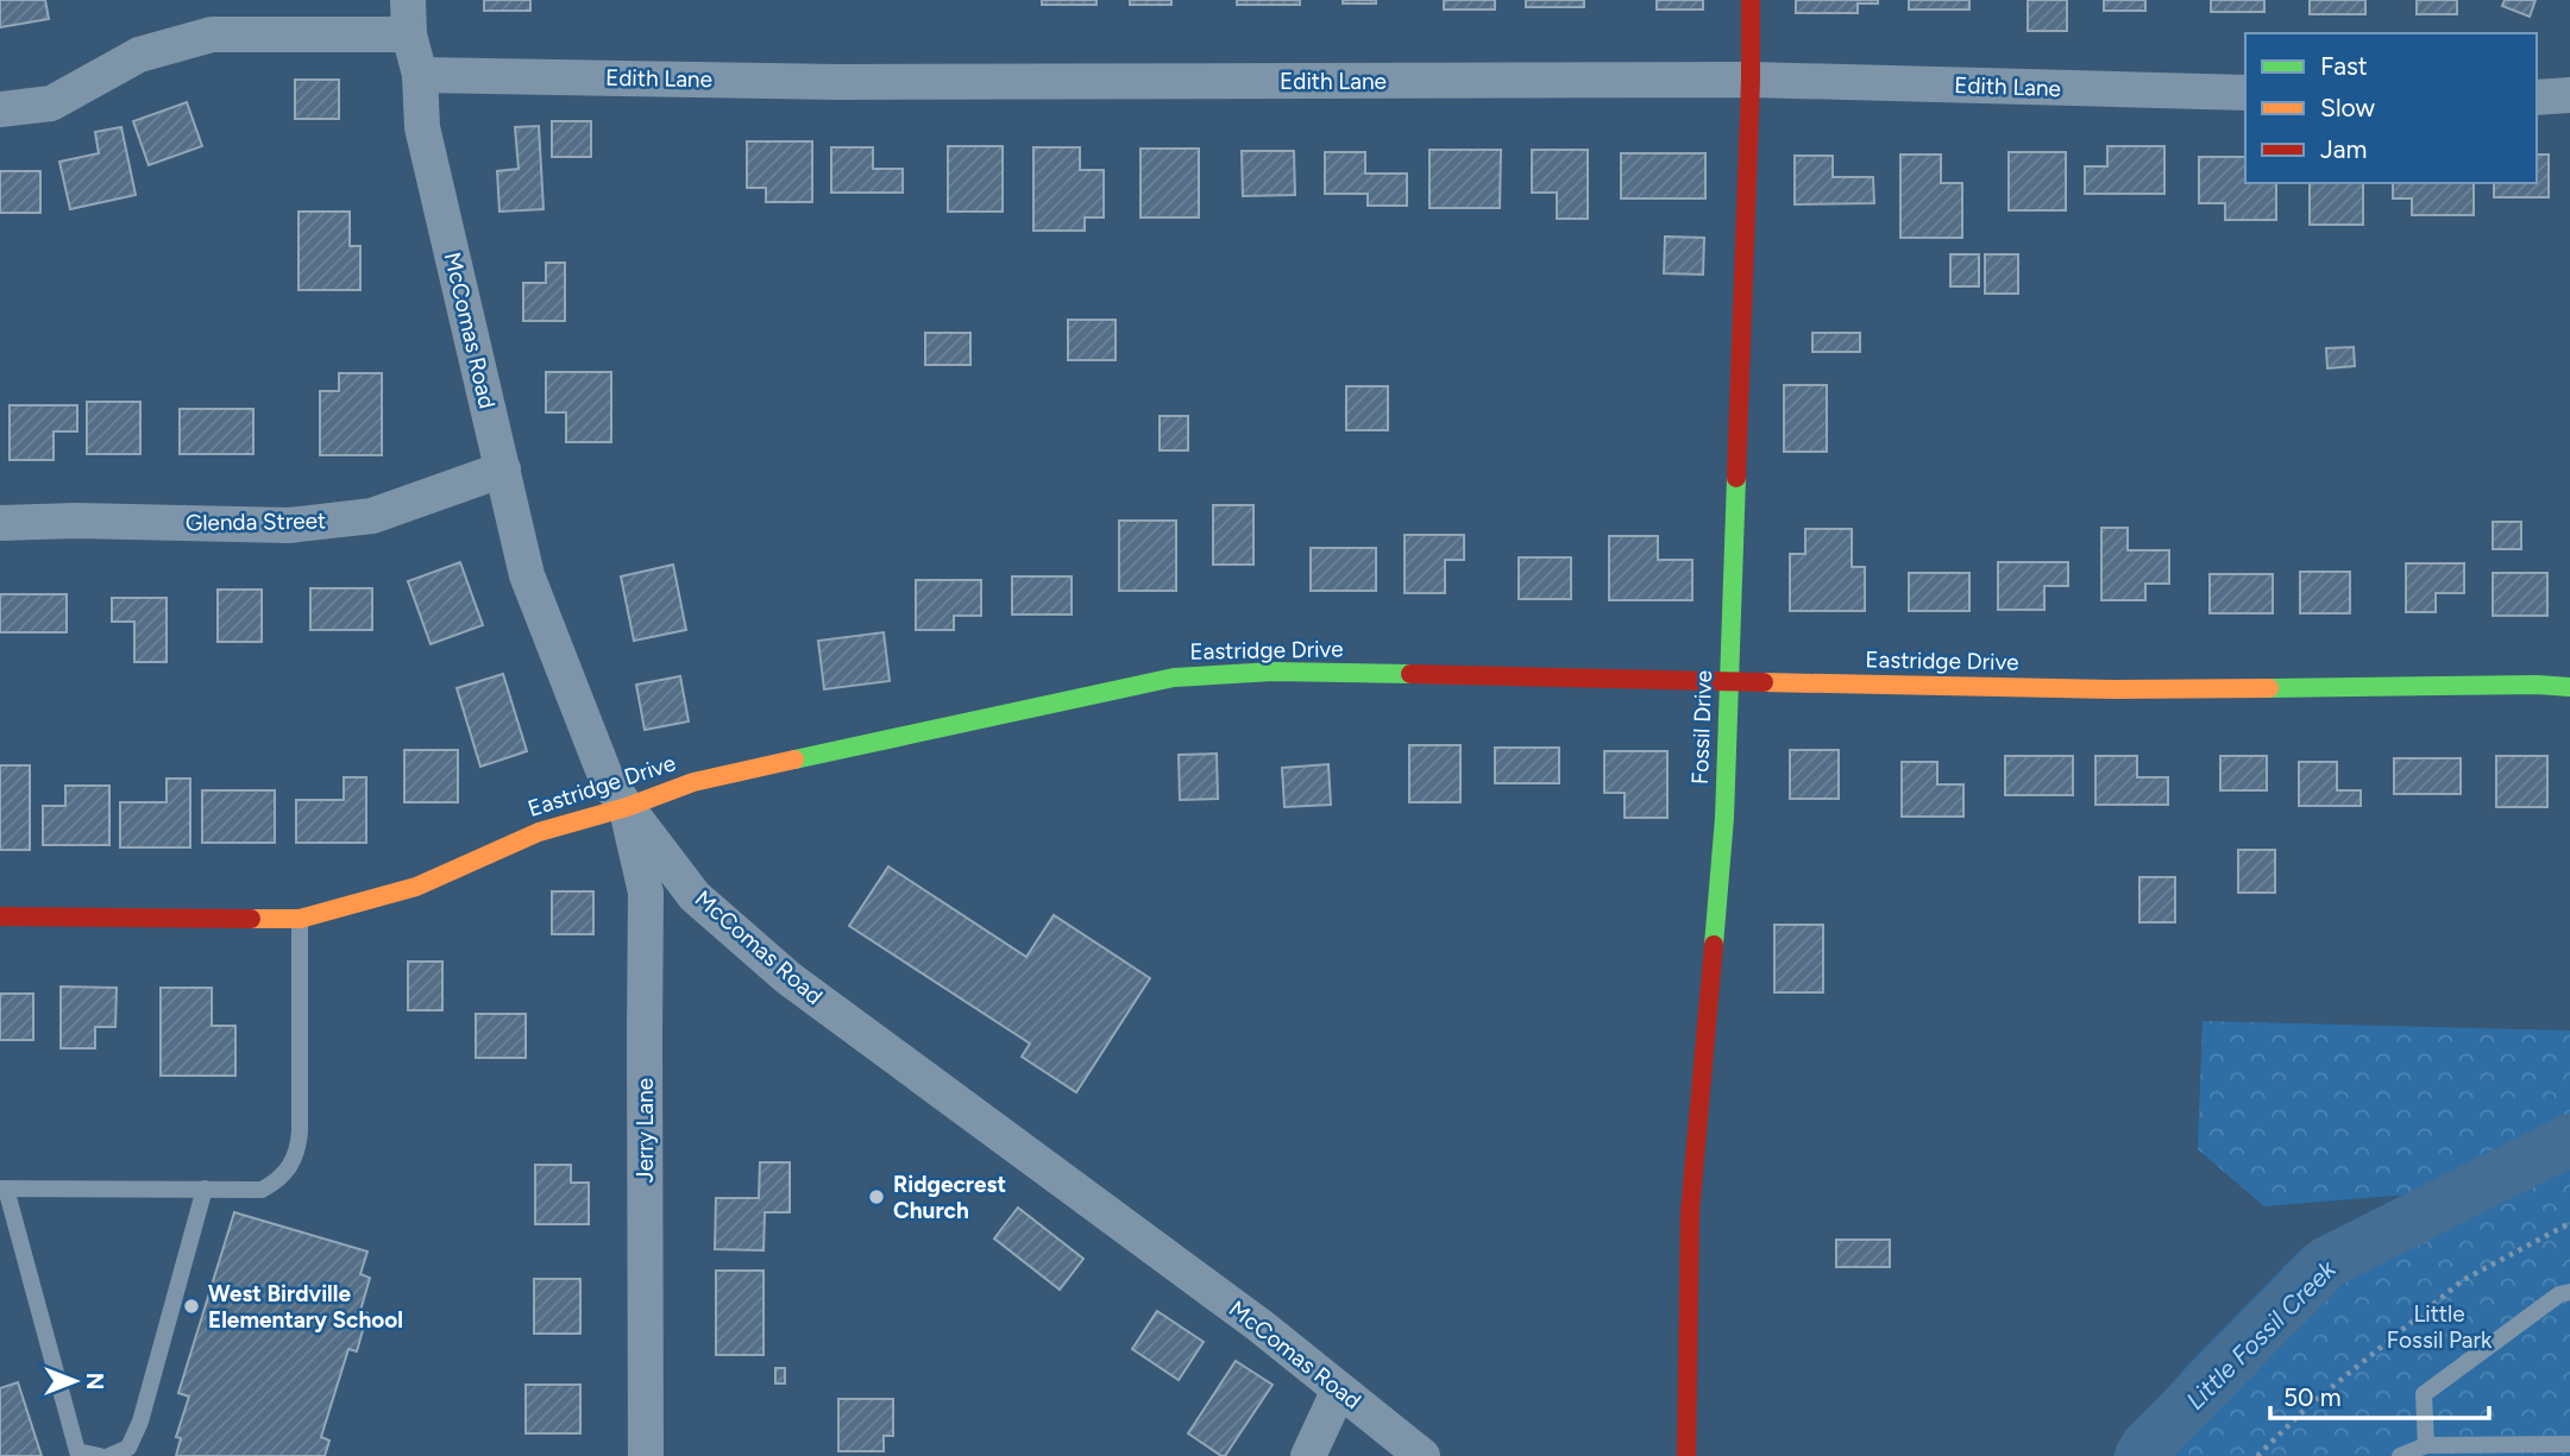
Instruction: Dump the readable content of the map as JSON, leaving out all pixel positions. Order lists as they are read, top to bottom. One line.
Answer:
{"streets":{"street":["Edith Lane","McComas Road","Glenda Street","Eastridge Drive","Fossil Drive","Jerry Lane"]},"crossings":[["Edith Lane","McComas Road"],["Edith Lane","Fossil Drive"],["McComas Road","Glenda Street"],["McComas Road","Eastridge Drive"],["McComas Road","Jerry Lane"],["Eastridge Drive","Fossil Drive"],["Eastridge Drive","Jerry Lane"]],"water":["Little Fossil Creek"],"parks":["Little Fossil Park"],"places":["Ridgecrest Church","West Birdville Elementary School"],"legend":["Fast","Slow","Jam"],"scale_bar":"50 m","north":"right"}
